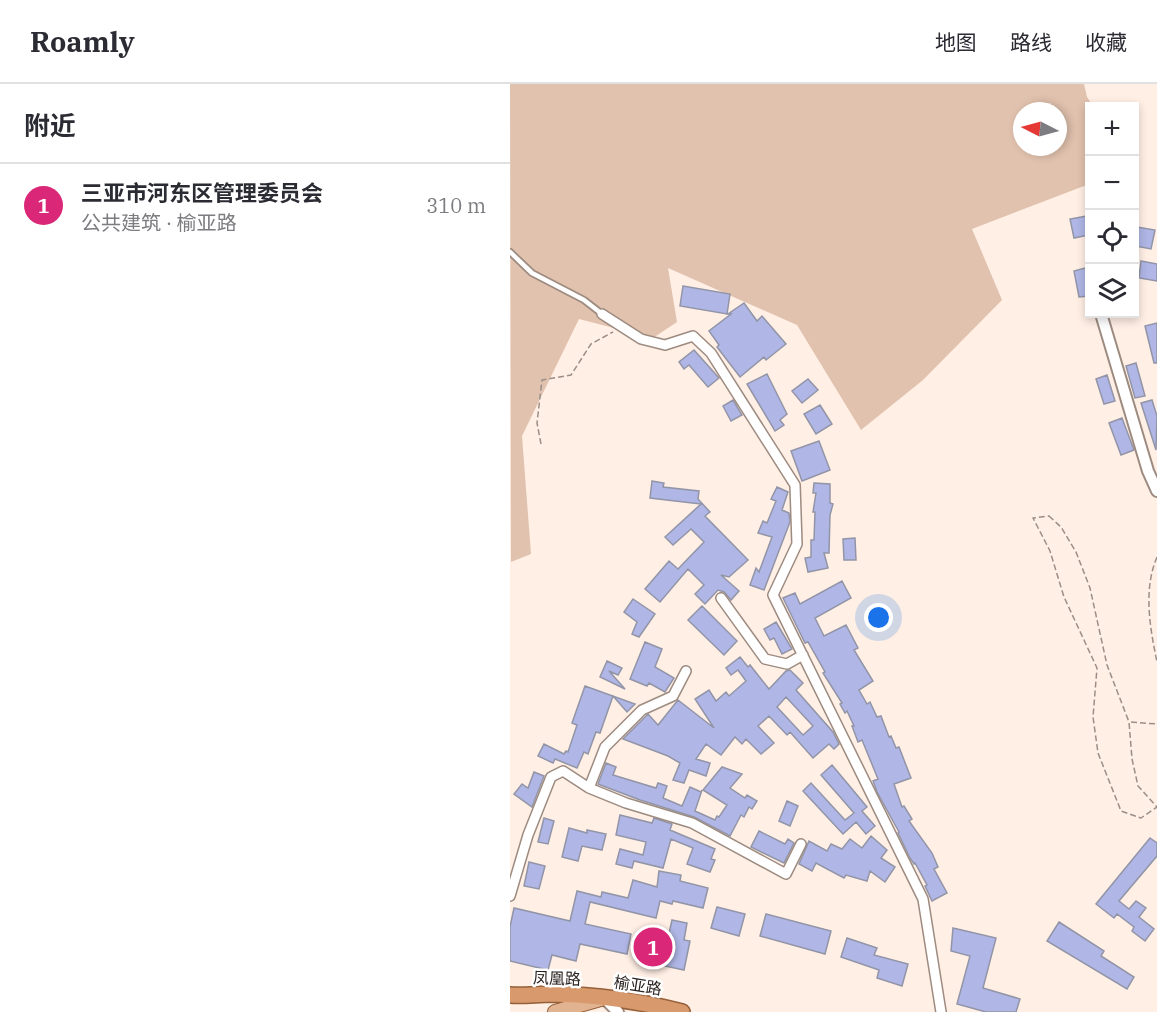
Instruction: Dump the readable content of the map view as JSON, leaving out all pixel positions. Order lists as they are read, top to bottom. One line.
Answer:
{"streets":{"highway":["凤凰路","榆亚路"]},"crossings":[["凤凰路","榆亚路"]],"north":"left","page":{"header":"Roamly","nav":["地图","路线","收藏"],"heading":"附近","map_buttons":["+","−"],"list":[{"mark":"1","name":"三亚市河东区管理委员会","note":"公共建筑 · 榆亚路","value":"310 m"}],"pins":"1"}}
